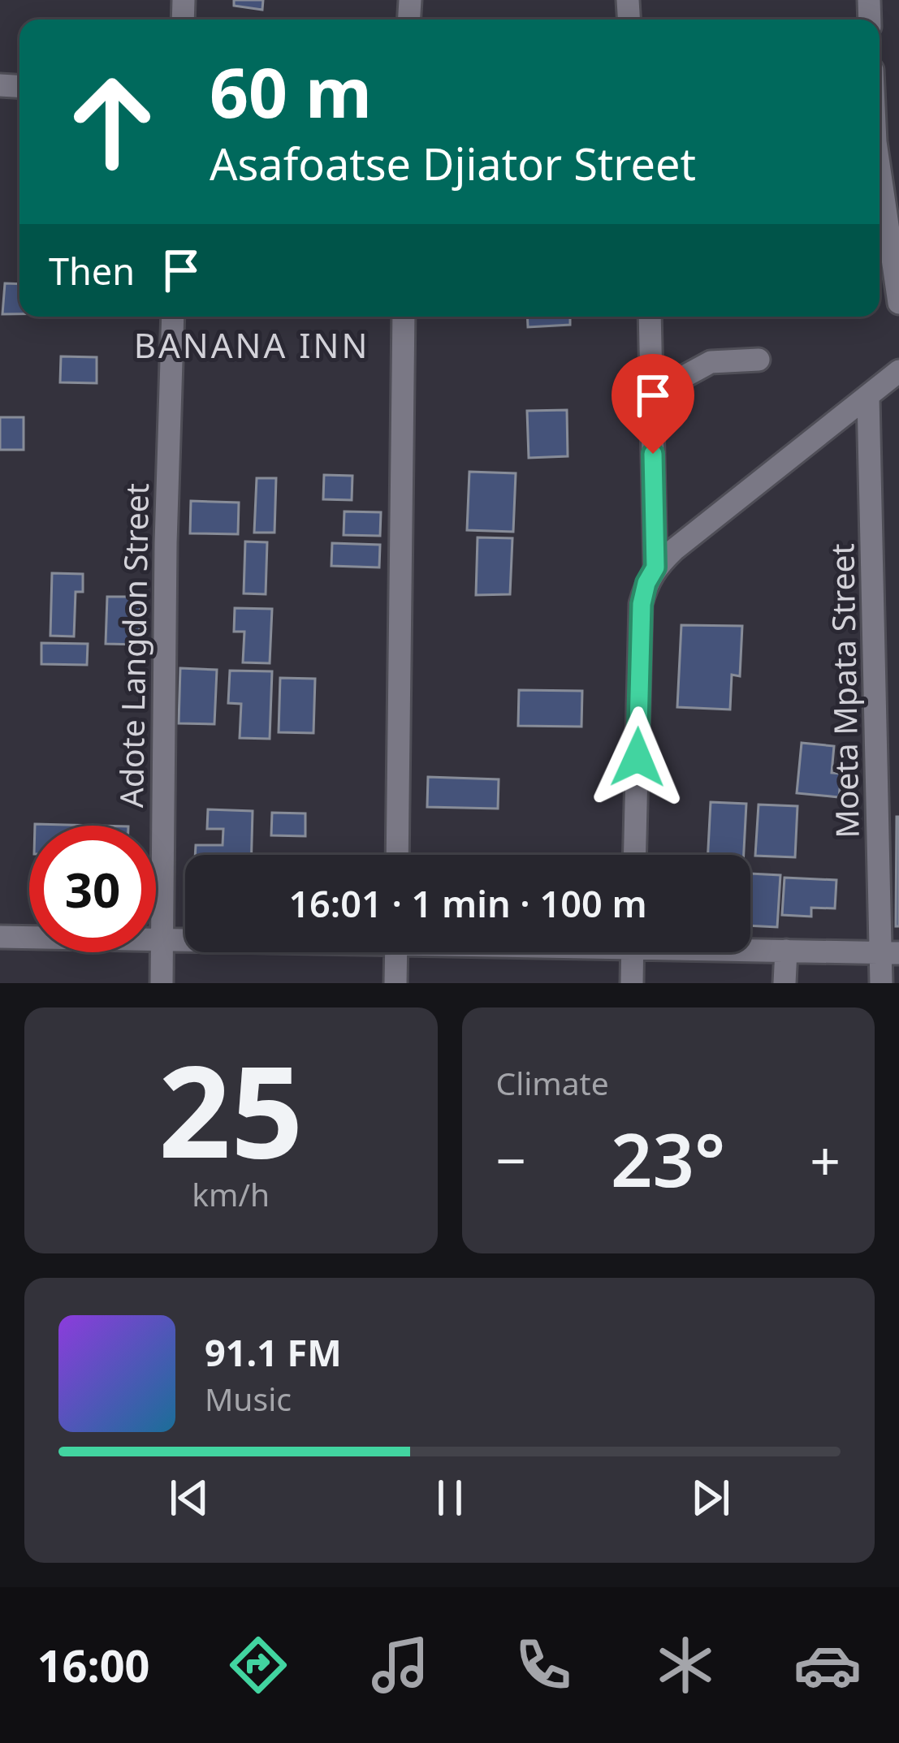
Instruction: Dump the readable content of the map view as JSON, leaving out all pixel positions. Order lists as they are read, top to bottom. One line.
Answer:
{"streets":{"street":["Adote Langdon Street","Moeta Mpata Street"]},"districts":["BANANA INN"],"page":{"turn":["60 m","Asafoatse Djiator Street"],"then":"Then","limit":"30","trip":"16:01 · 1 min · 100 m","tile":[["25","km/h"],"Climate"],"heat":["−","23°","+"],"song":["91.1 FM","Music"],"tabs":"16:00"}}
